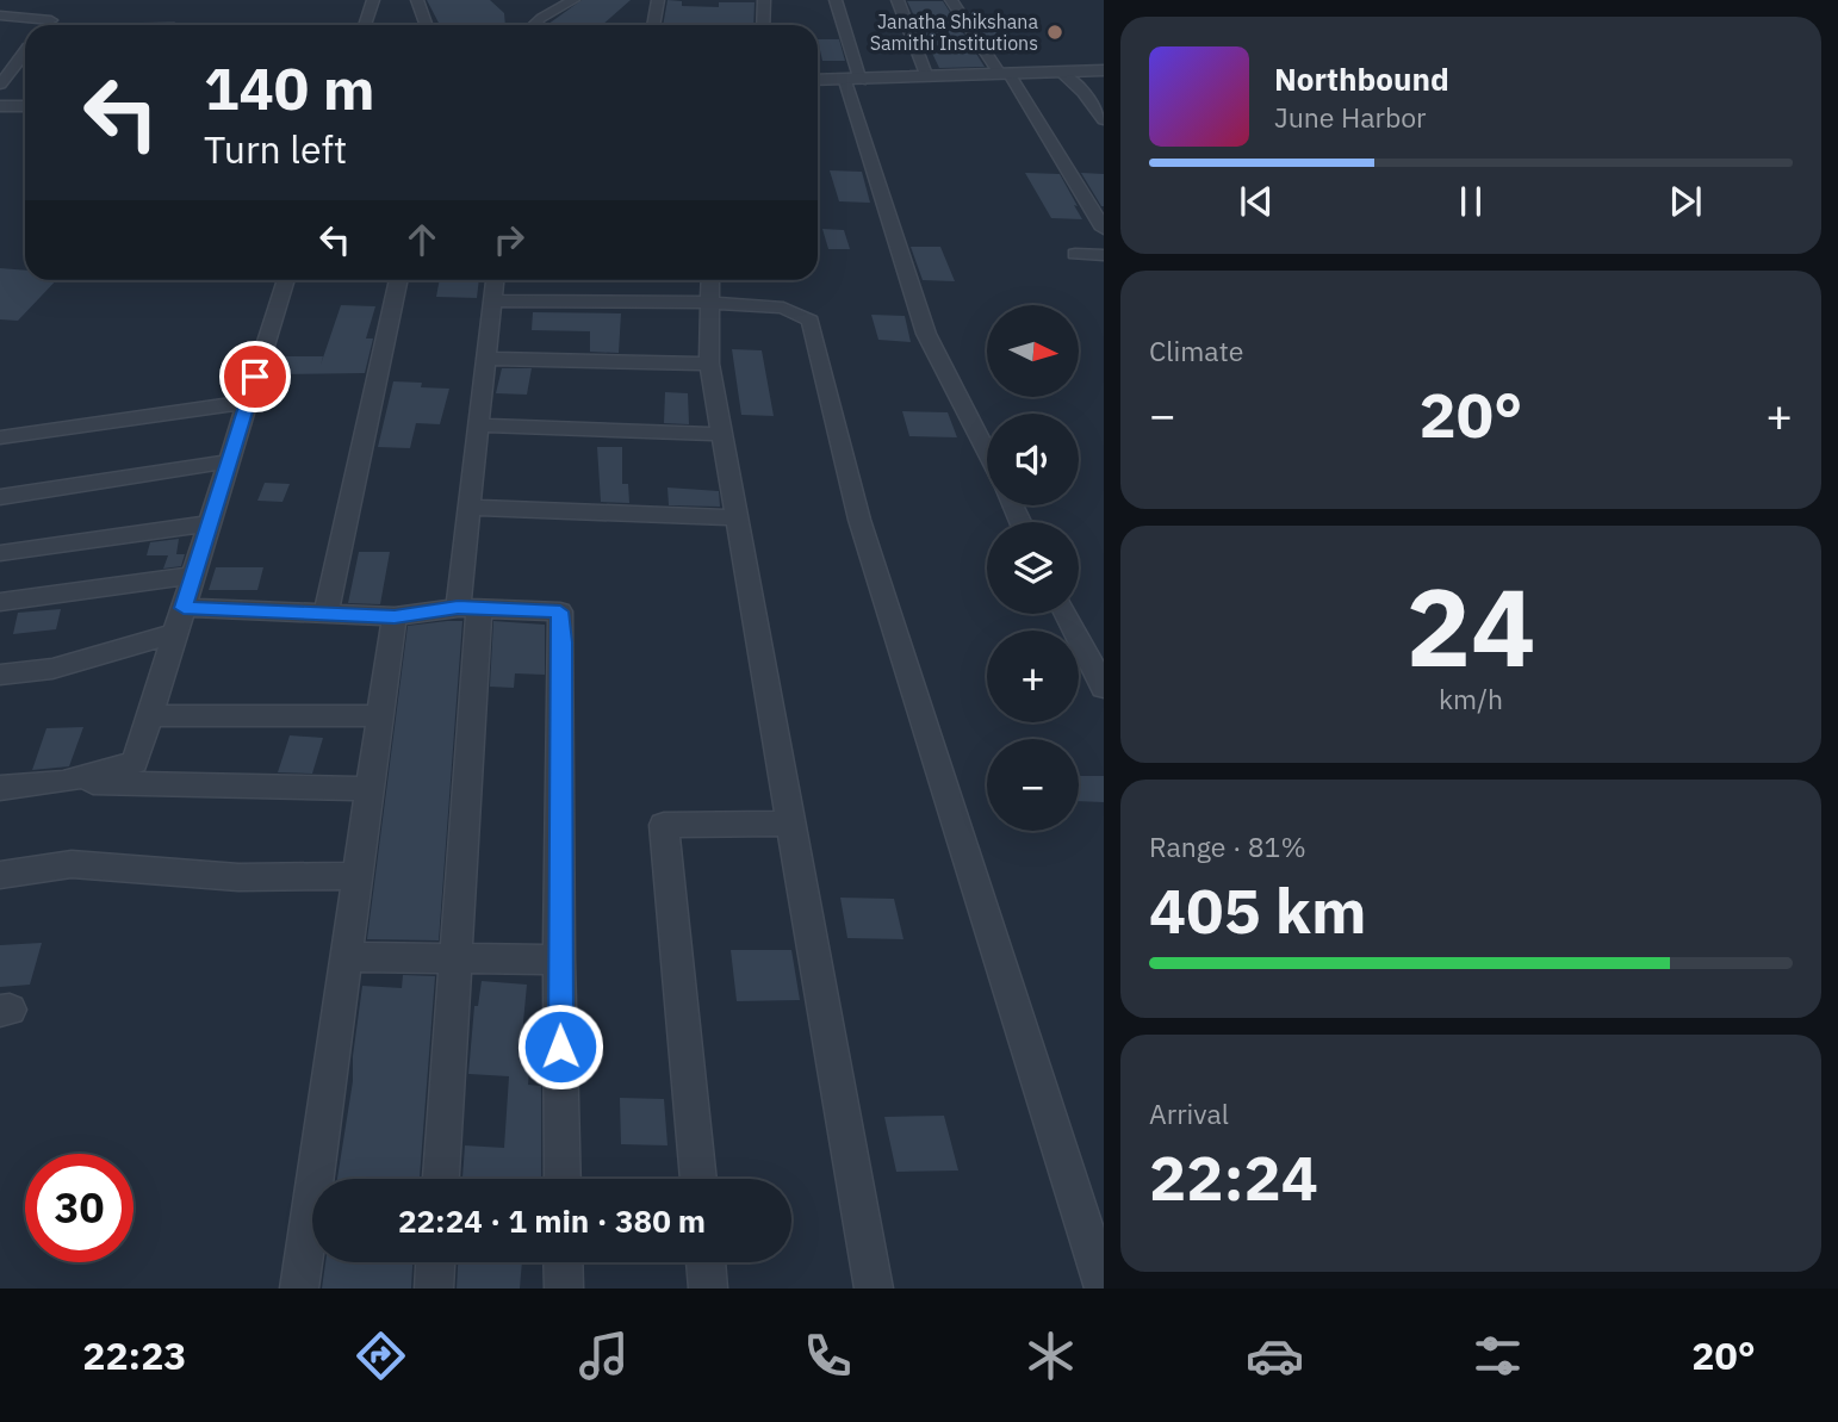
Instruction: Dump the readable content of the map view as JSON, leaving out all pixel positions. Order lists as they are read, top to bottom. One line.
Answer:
{"places":["Janatha Shikshana Samithi Institutions"],"north":"right","page":{"turn":["140 m","Turn left"],"song":["Northbound","June Harbor"],"tile":["Climate",["24","km/h"],["Range · 81%","405 km"],["Arrival","22:24"]],"map_buttons":["+","−"],"heat":["−","20°","+"],"limit":"30","trip":"22:24 · 1 min · 380 m","tabs":["22:23","20°"]}}
